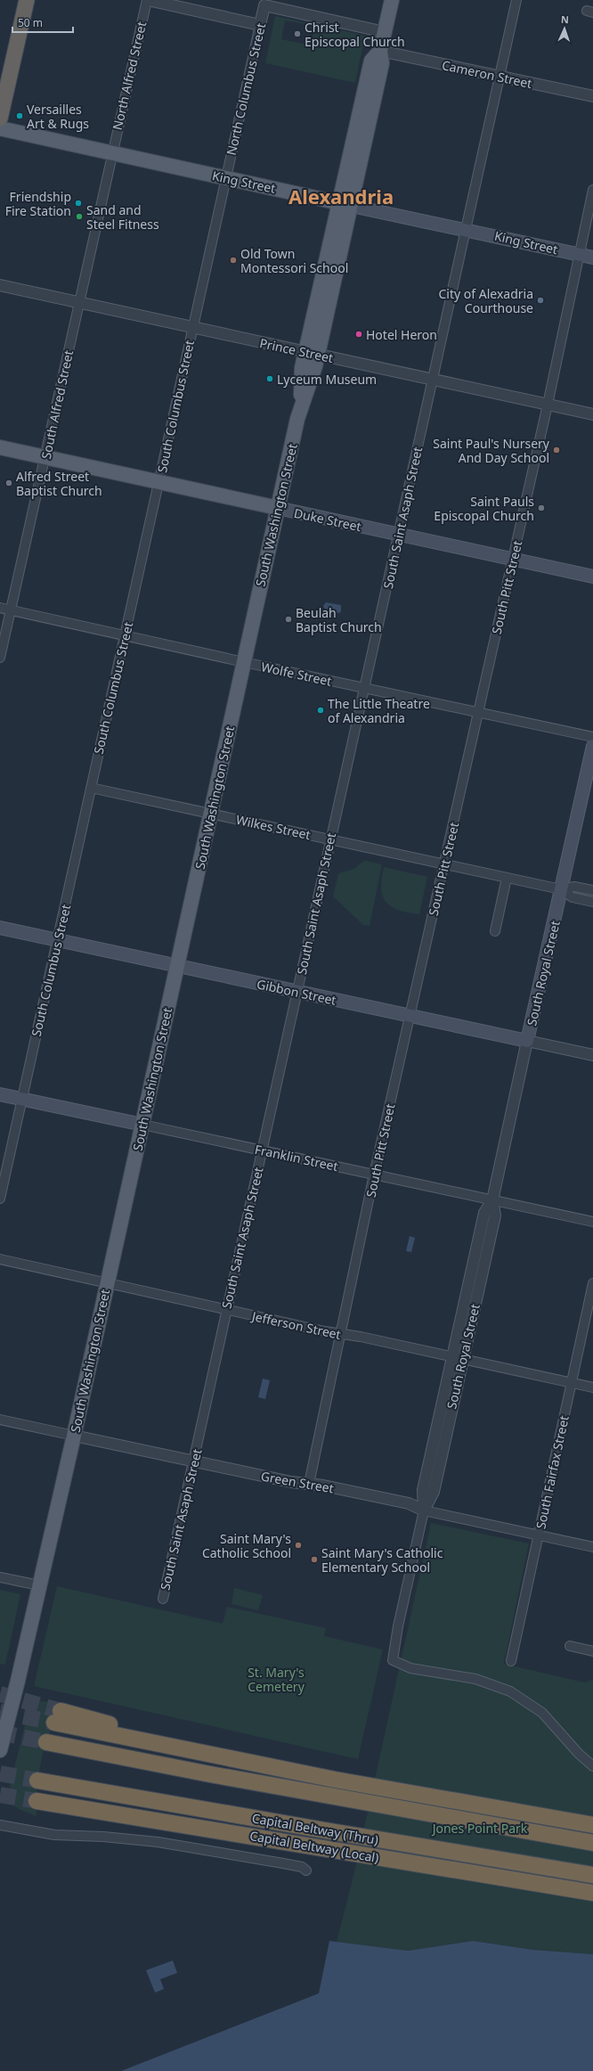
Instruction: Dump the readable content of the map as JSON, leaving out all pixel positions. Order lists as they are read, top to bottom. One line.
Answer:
{"streets":{"highway":["Capital Beltway (Thru)","Capital Beltway (Local)"],"main road":["King Street","South Washington Street","Duke Street","South Royal Street","Gibbon Street","Franklin Street"],"street":["Cameron Street","North Alfred Street","North Columbus Street","Prince Street","South Alfred Street","South Columbus Street","South Saint Asaph Street","South Pitt Street","Wolfe Street","Wilkes Street","Jefferson Street","South Fairfax Street","Green Street"]},"crossings":[["Cameron Street","South Washington Street"],["Cameron Street","South Saint Asaph Street"],["North Alfred Street","King Street"],["North Alfred Street","South Alfred Street"],["North Columbus Street","King Street"],["North Columbus Street","South Columbus Street"],["King Street","South Alfred Street"],["King Street","South Columbus Street"],["King Street","South Washington Street"],["King Street","South Saint Asaph Street"],["King Street","South Pitt Street"],["Prince Street","South Alfred Street"],["Prince Street","South Columbus Street"],["Prince Street","South Washington Street"],["Prince Street","South Saint Asaph Street"],["Prince Street","South Pitt Street"],["South Alfred Street","Duke Street"],["South Alfred Street","Wolfe Street"],["South Columbus Street","Duke Street"],["South Columbus Street","Wolfe Street"],["South Columbus Street","Wilkes Street"],["South Columbus Street","Gibbon Street"],["South Columbus Street","Franklin Street"],["South Washington Street","Duke Street"],["South Washington Street","Wolfe Street"],["South Washington Street","Wilkes Street"],["South Washington Street","Gibbon Street"],["South Washington Street","Franklin Street"],["South Washington Street","Jefferson Street"],["South Washington Street","Green Street"],["South Saint Asaph Street","Duke Street"],["South Saint Asaph Street","Wolfe Street"],["South Saint Asaph Street","Wilkes Street"],["South Saint Asaph Street","Gibbon Street"],["South Saint Asaph Street","Franklin Street"],["South Saint Asaph Street","Jefferson Street"],["South Saint Asaph Street","Green Street"],["Duke Street","South Pitt Street"],["South Pitt Street","Wolfe Street"],["South Pitt Street","Wilkes Street"],["South Pitt Street","Gibbon Street"],["South Pitt Street","Franklin Street"],["South Pitt Street","Jefferson Street"],["South Pitt Street","Green Street"],["Wilkes Street","South Royal Street"],["South Royal Street","Gibbon Street"],["South Royal Street","Franklin Street"],["South Royal Street","Jefferson Street"],["South Royal Street","Green Street"],["Jefferson Street","South Fairfax Street"],["South Fairfax Street","Green Street"]],"districts":["Alexandria"],"parks":["St. Mary's Cemetery","Jones Point Park"],"places":["Christ Episcopal Church","Versailles Art & Rugs","Friendship Fire Station","Sand and Steel Fitness","Old Town Montessori School","City of Alexadria Courthouse","Hotel Heron","Lyceum Museum","Saint Paul's Nursery And Day School","Alfred Street Baptist Church","Saint Pauls Episcopal Church","Beulah Baptist Church","The Little Theatre of Alexandria","Saint Mary's Catholic School","Saint Mary's Catholic Elementary School"],"scale_bar":"50 m","north":"top"}
